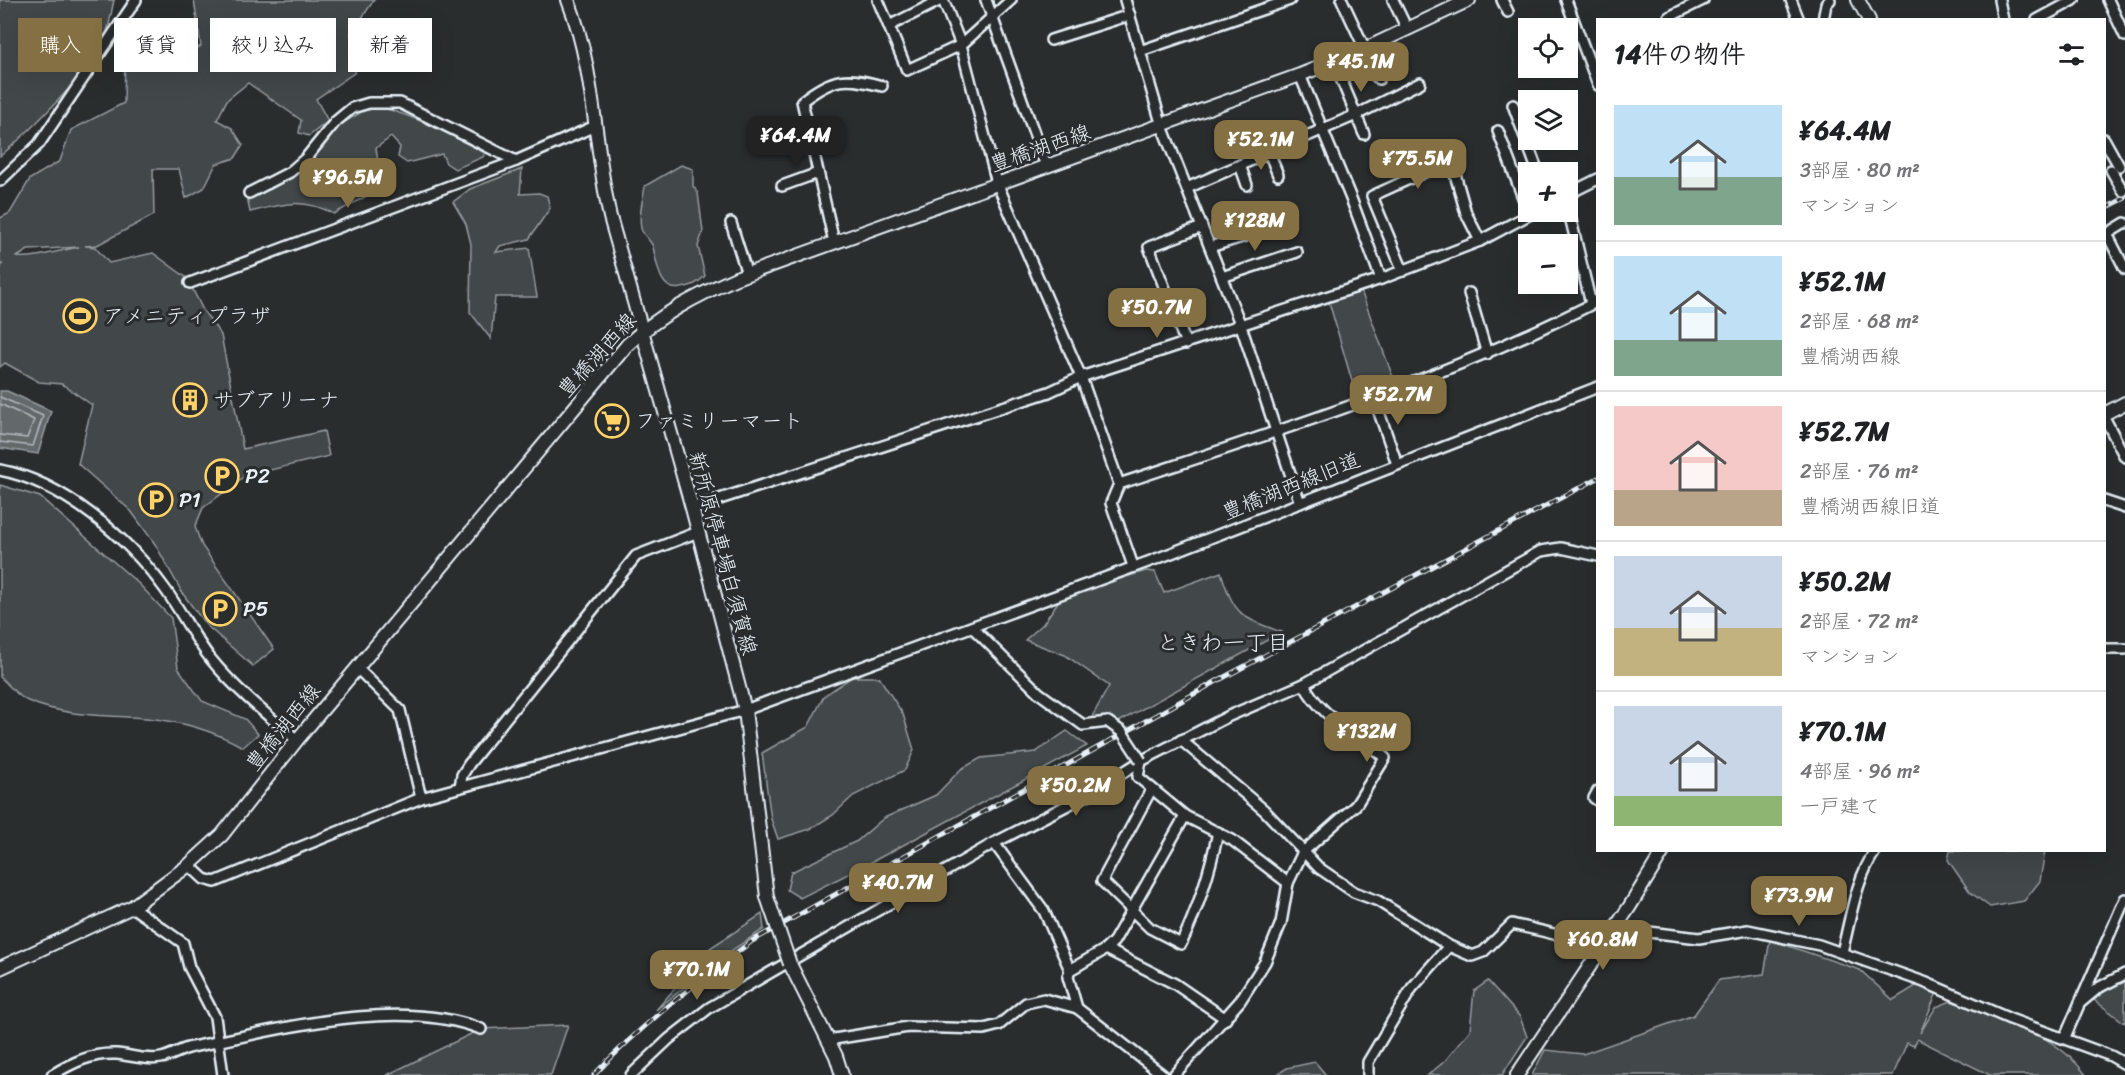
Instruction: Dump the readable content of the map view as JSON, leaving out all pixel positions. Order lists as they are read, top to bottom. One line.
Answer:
{"streets":{"main road":["豊橋湖西線","新所原停車場白須賀線"],"street":["豊橋湖西線旧道"]},"crossings":[["豊橋湖西線","豊橋湖西線旧道"],["豊橋湖西線","新所原停車場白須賀線"],["豊橋湖西線旧道","新所原停車場白須賀線"]],"districts":["ときわ一丁目"],"places":{"sports":["アメニティプラザ"],"building":["サブアリーナ"],"supermarket":["ファミリーマート"],"parking":["P2","P1","P5"]},"page":{"map_buttons":["+","−"],"chip":["購入","賃貸","絞り込み","新着"],"heading":"14件の物件","price":["¥45.1M","¥64.4M","¥52.1M","¥75.5M","¥96.5M","¥128M","¥50.7M","¥52.7M","¥132M","¥50.2M","¥40.7M","¥73.9M","¥60.8M","¥70.1M"],"list":[{"name":"¥64.4M","note":"3部屋 · 80 m² · マンション"},{"name":"¥52.1M","note":"2部屋 · 68 m² · 豊橋湖西線"},{"name":"¥52.7M","note":"2部屋 · 76 m² · 豊橋湖西線旧道"},{"name":"¥50.2M","note":"2部屋 · 72 m² · マンション"},{"name":"¥70.1M","note":"4部屋 · 96 m² · 一戸建て"}]}}
